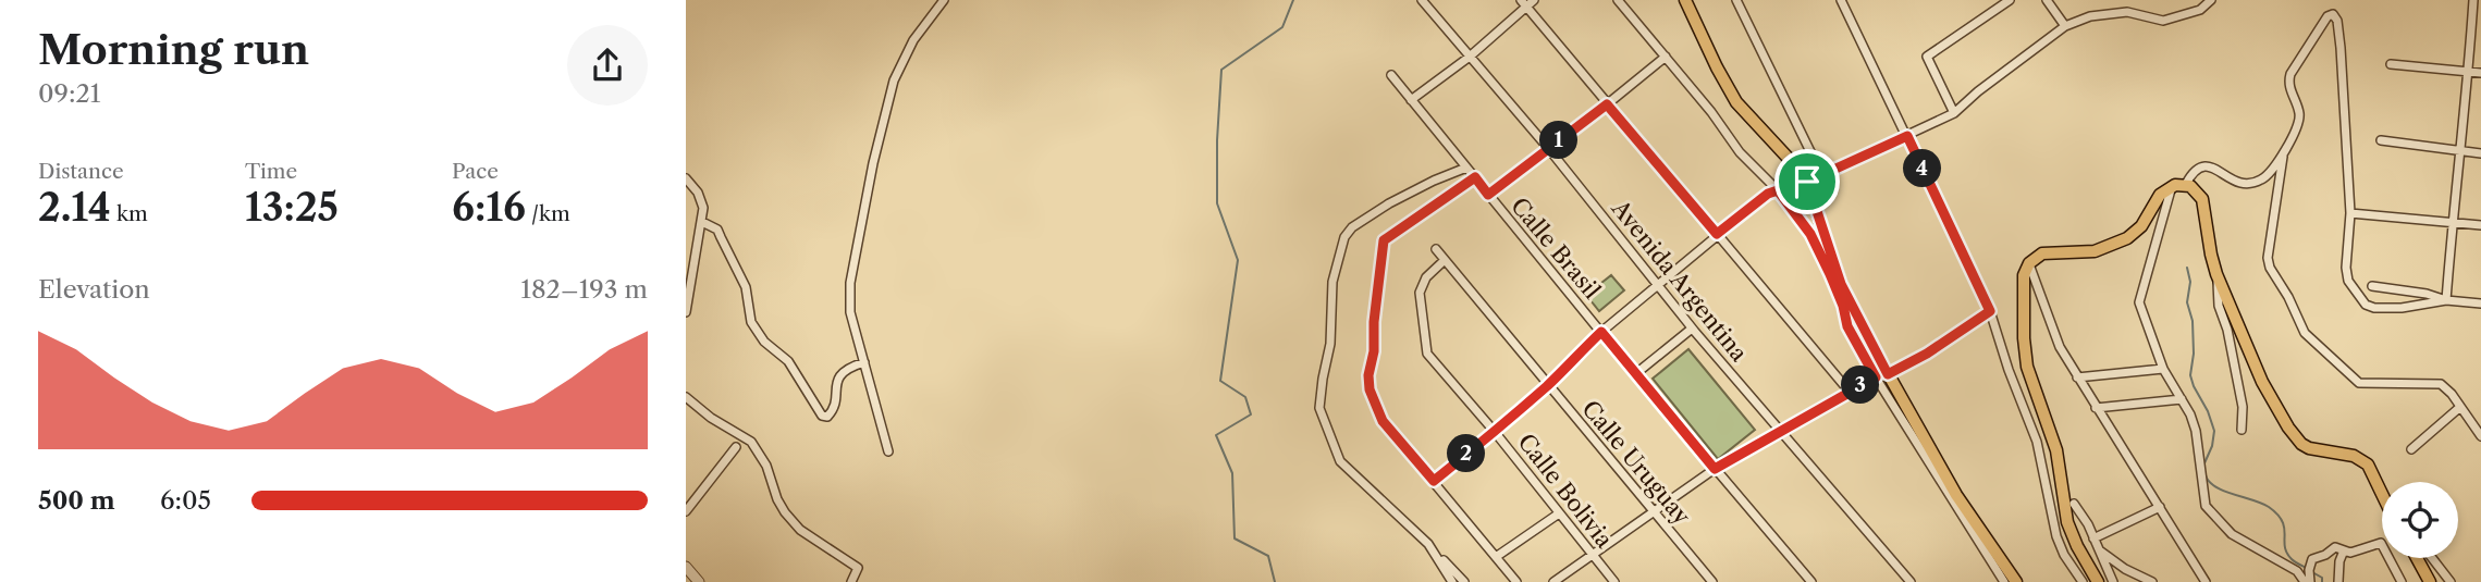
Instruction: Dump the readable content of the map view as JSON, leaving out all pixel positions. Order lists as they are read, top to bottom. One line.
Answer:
{"streets":{"street":["Calle Brasil","Avenida Argentina","Calle Uruguay","Calle Bolivia"]},"crossings":[["Calle Uruguay","Calle Bolivia"]],"page":{"heading":["Morning run","09:21"],"pins":["1","4","3","2"],"stats":[["Distance","2.14 km"],["Time","13:25"],["Pace","6:16 /km"]],"chart":["Elevation","182–193 m"],"list":[{"name":"500 m","note":"6:05"}]}}
